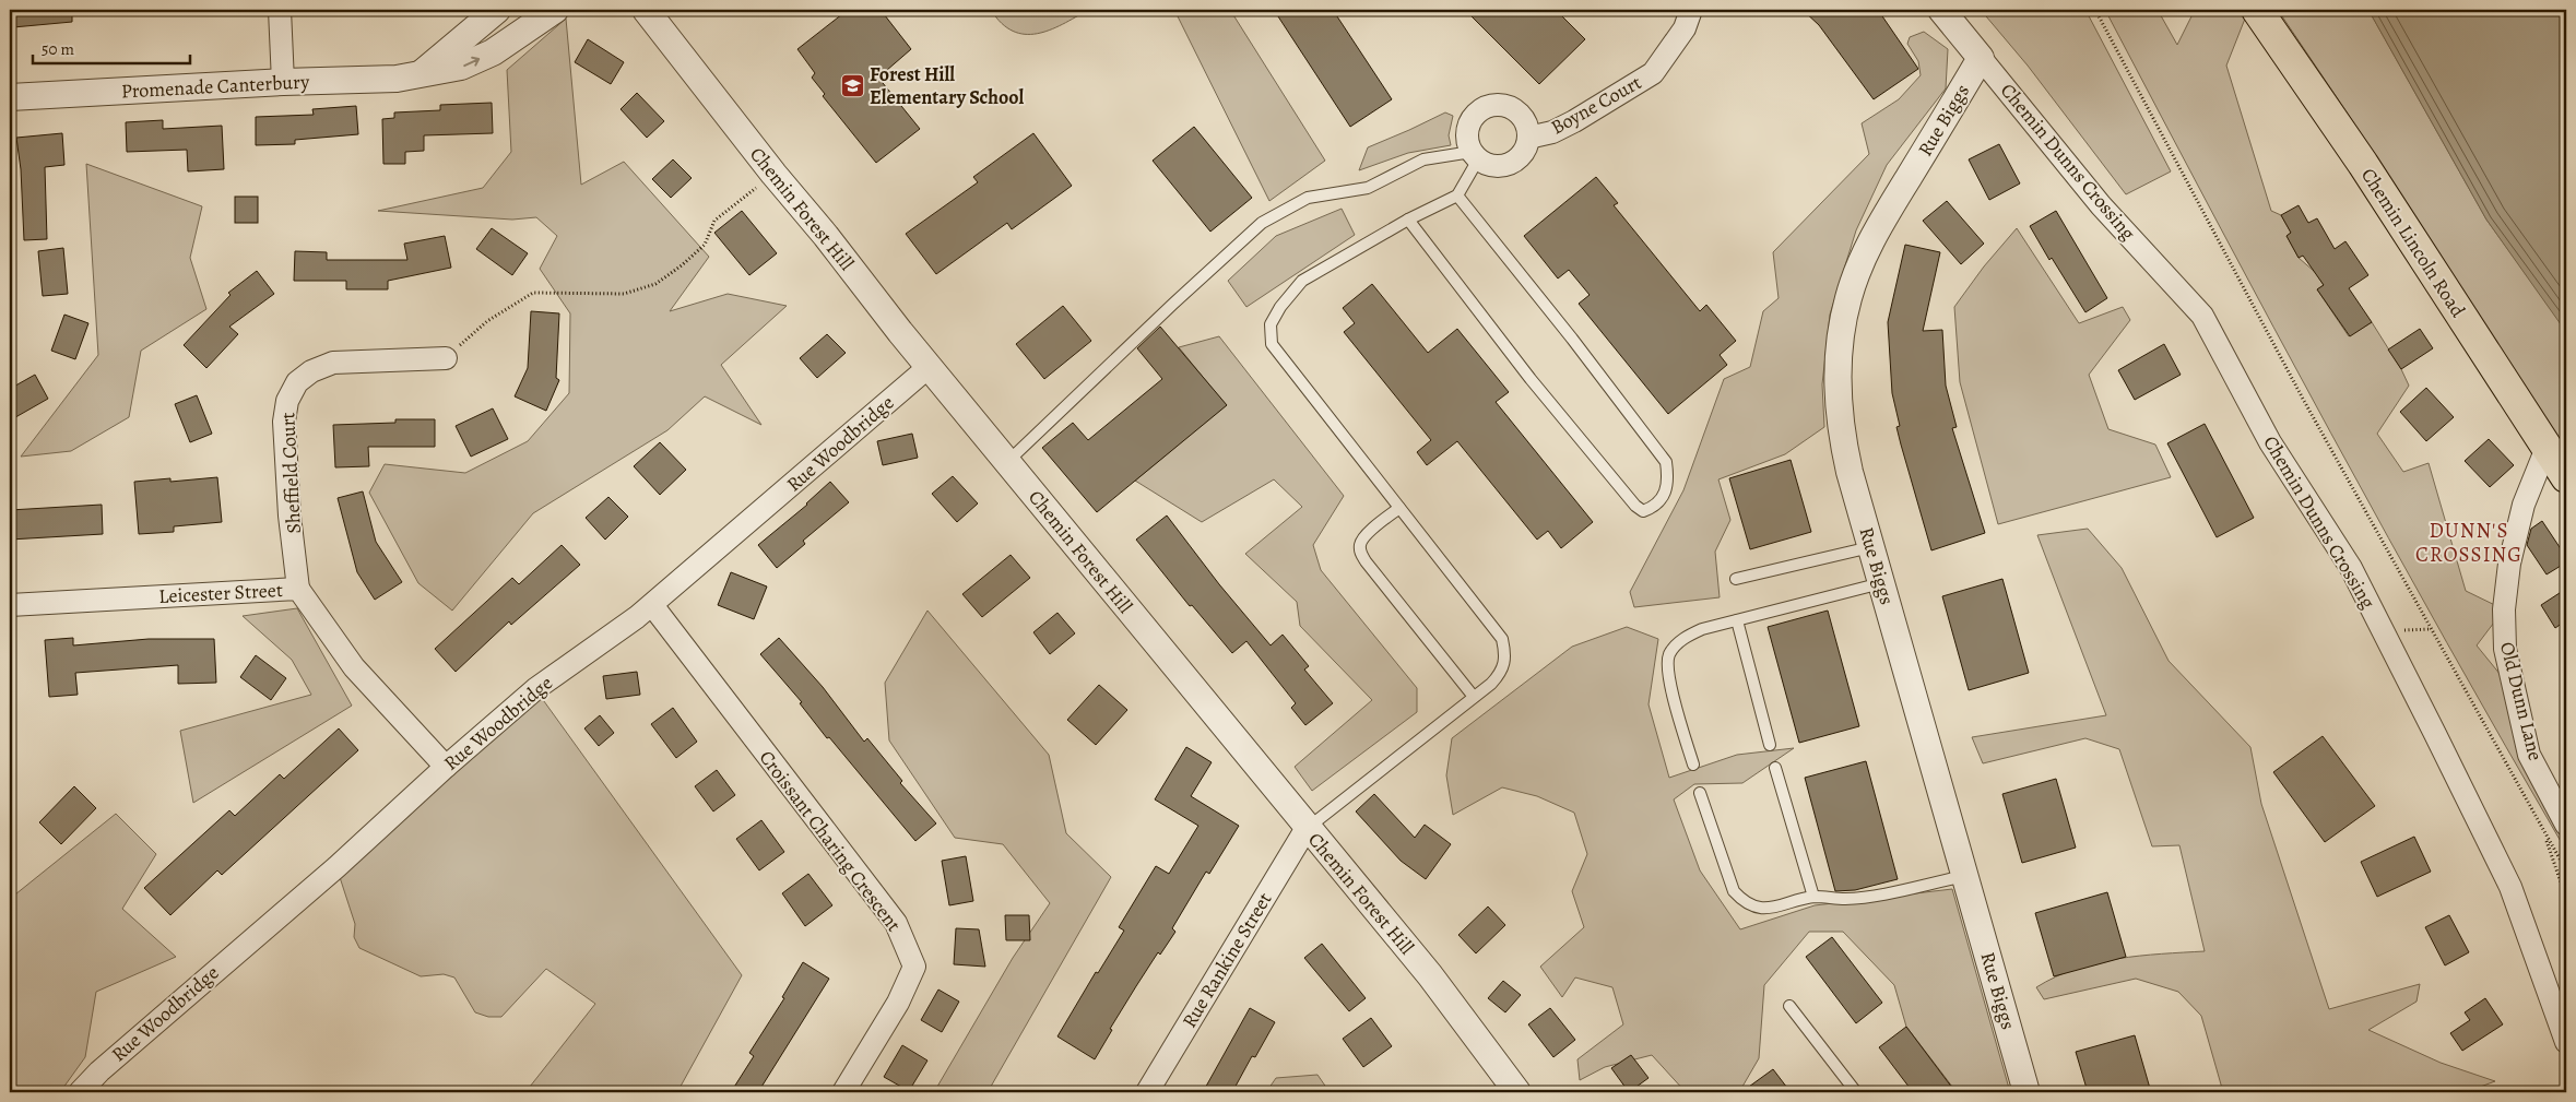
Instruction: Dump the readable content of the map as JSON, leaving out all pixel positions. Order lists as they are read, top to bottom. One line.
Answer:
{"streets":{"main road":["Chemin Lincoln Road"],"street":["Promenade Canterbury","Boyne Court","Rue Biggs","Chemin Dunns Crossing","Chemin Forest Hill","Rue Woodbridge","Sheffield Court","Leicester Street","Old Dunn Lane","Croissant Charing Crescent","Rue Rankine Street"]},"crossings":[["Rue Biggs","Chemin Dunns Crossing"],["Chemin Forest Hill","Rue Woodbridge"],["Chemin Forest Hill","Rue Rankine Street"],["Chemin Lincoln Road","Old Dunn Lane"],["Rue Woodbridge","Leicester Street"],["Rue Woodbridge","Croissant Charing Crescent"],["Sheffield Court","Leicester Street"]],"districts":["DUNN'S CROSSING"],"places":{"school or university":["Forest Hill Elementary School"]},"scale_bar":"50 m"}
